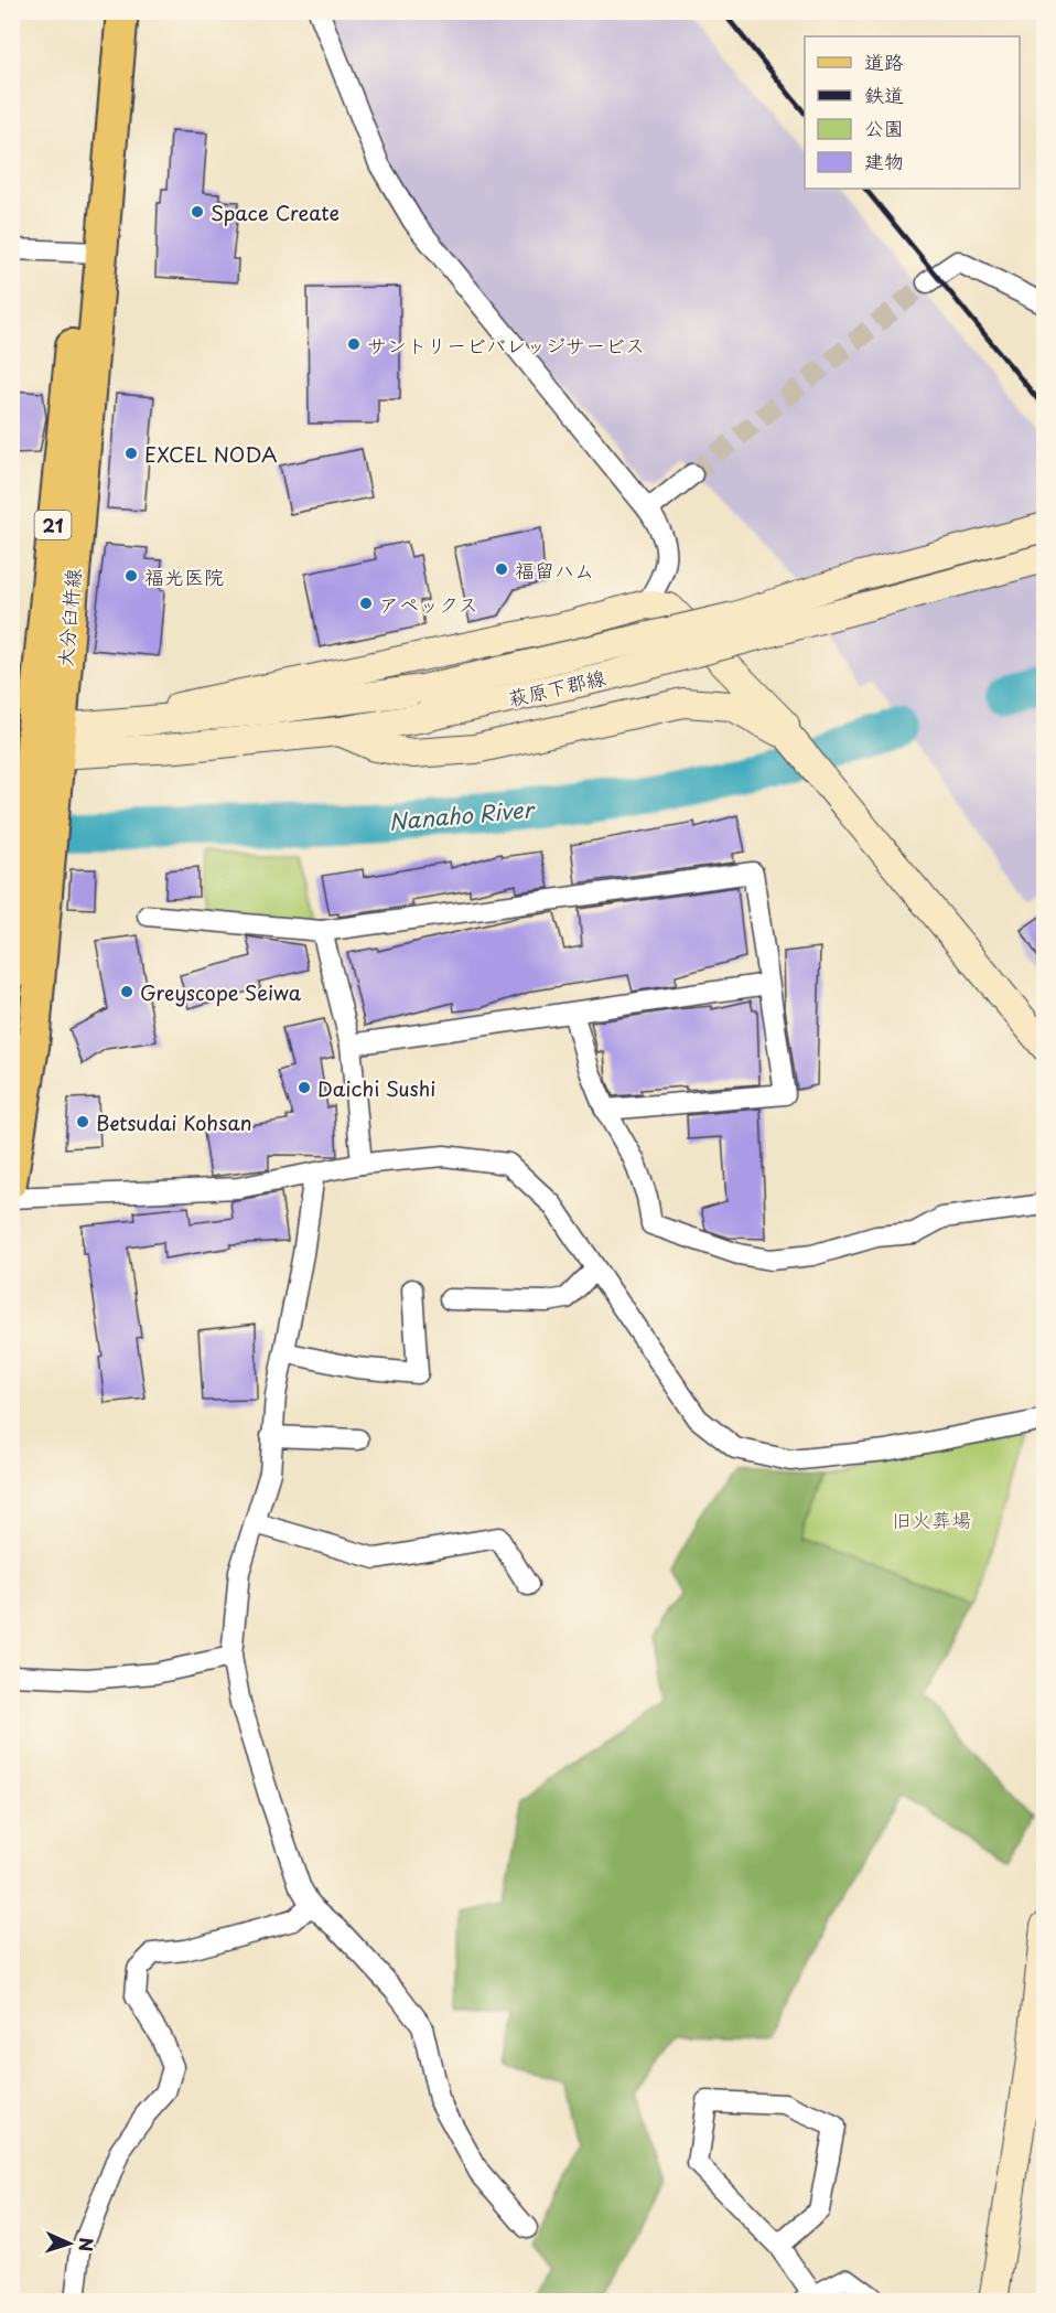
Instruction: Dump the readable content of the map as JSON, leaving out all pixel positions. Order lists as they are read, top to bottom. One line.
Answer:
{"streets":{"main road":["21","大分臼杵線","萩原下郡線"]},"crossings":[["大分臼杵線","萩原下郡線"]],"water":["Nanaho River"],"parks":["旧火葬場"],"places":["Space Create","サントリービバレッジサービス","EXCEL NODA","福留ハム","福光医院","アペックス","Greyscope Seiwa","Daichi Sushi","Betsudai Kohsan"],"legend":["道路","鉄道","公園","建物"],"north":"right"}
